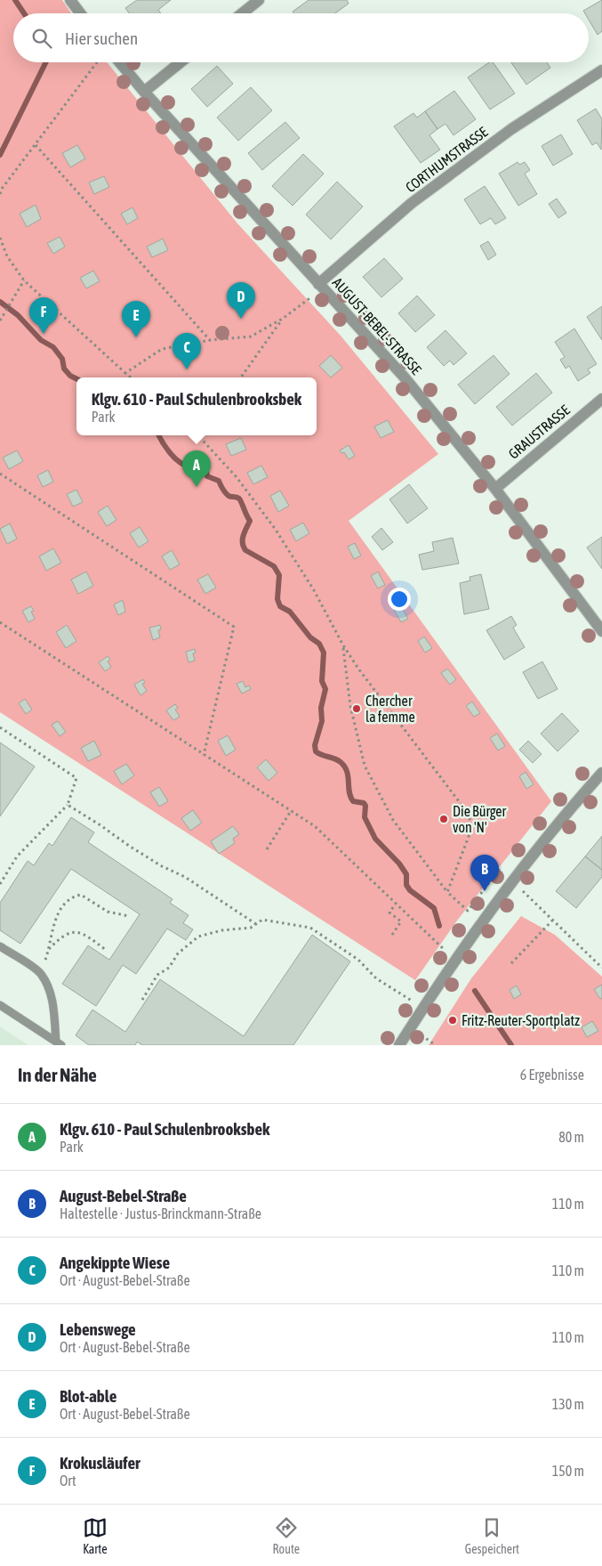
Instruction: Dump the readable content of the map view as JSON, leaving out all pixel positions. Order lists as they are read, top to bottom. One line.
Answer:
{"streets":{"street":["CORTHUMSTRASSE","AUGUST-BEBEL-STRASSE","GRAUSTRASSE"]},"crossings":[["CORTHUMSTRASSE","AUGUST-BEBEL-STRASSE"],["AUGUST-BEBEL-STRASSE","GRAUSTRASSE"]],"places":["Chercher la femme","Die Bürger von 'N'","Fritz-Reuter-Sportplatz"],"page":{"search":"Hier suchen","pins":["D","F","E","C","A","B"],"popup":["Klgv. 610 - Paul Schulenbrooksbek","Park"],"heading":["In der Nähe","6 Ergebnisse"],"list":[{"mark":"A","name":"Klgv. 610 - Paul Schulenbrooksbek","note":"Park","value":"80 m"},{"mark":"B","name":"August-Bebel-Straße","note":"Haltestelle · Justus-Brinckmann-Straße","value":"110 m"},{"mark":"C","name":"Angekippte Wiese","note":"Ort · August-Bebel-Straße","value":"110 m"},{"mark":"D","name":"Lebenswege","note":"Ort · August-Bebel-Straße","value":"110 m"},{"mark":"E","name":"Blot-able","note":"Ort · August-Bebel-Straße","value":"130 m"},{"mark":"F","name":"Krokusläufer","note":"Ort","value":"150 m"}],"nav":["Karte","Route","Gespeichert"]}}
